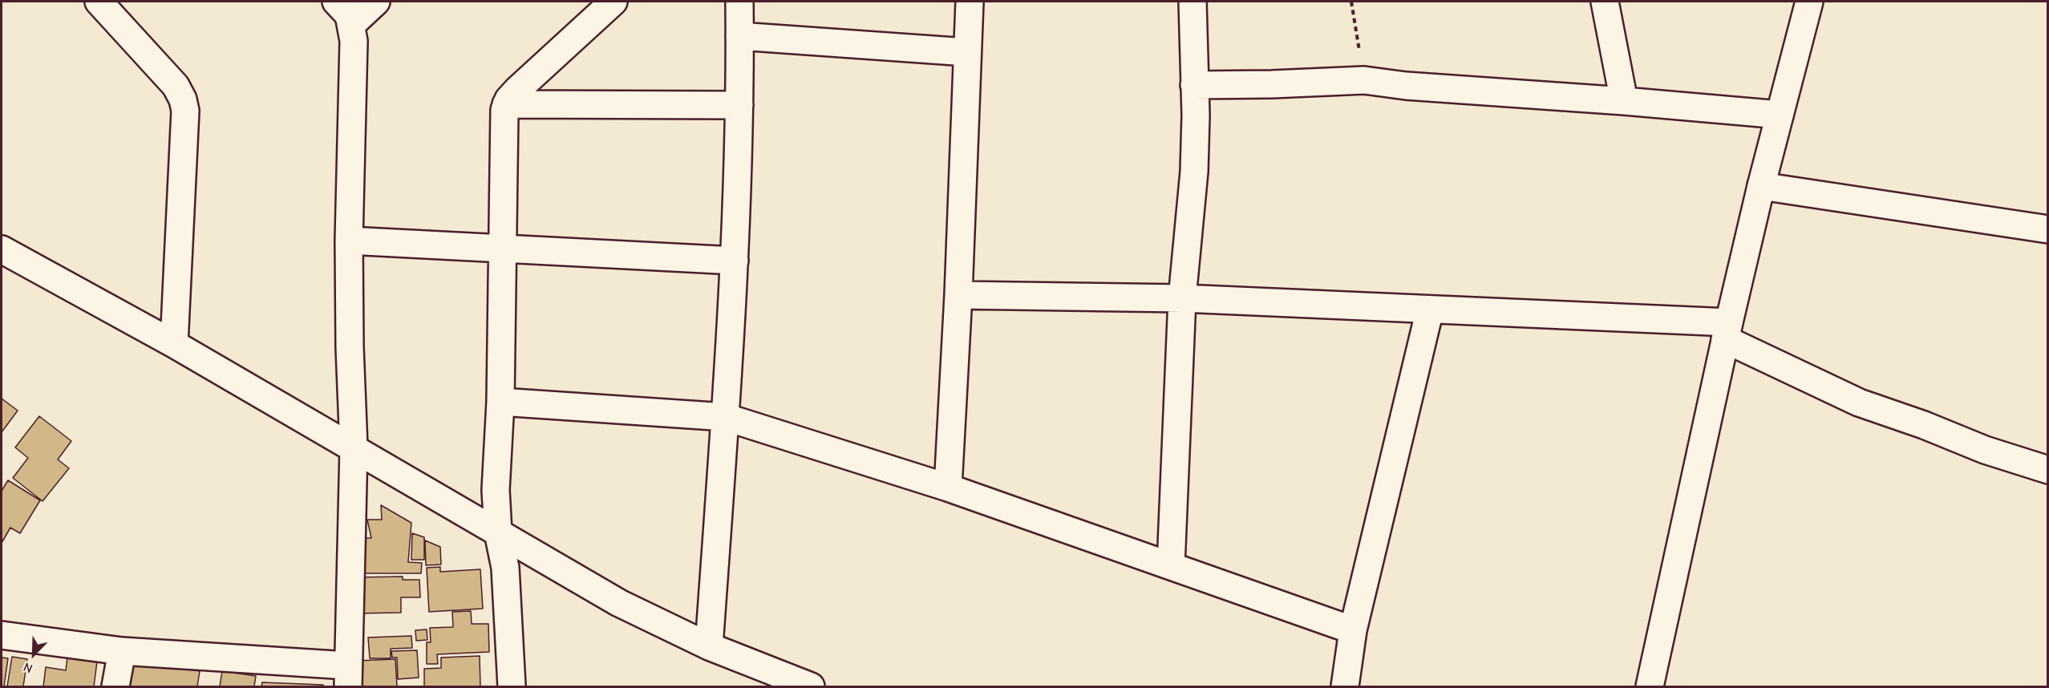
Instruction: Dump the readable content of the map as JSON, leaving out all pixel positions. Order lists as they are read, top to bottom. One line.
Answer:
{"north":"bottom left"}
